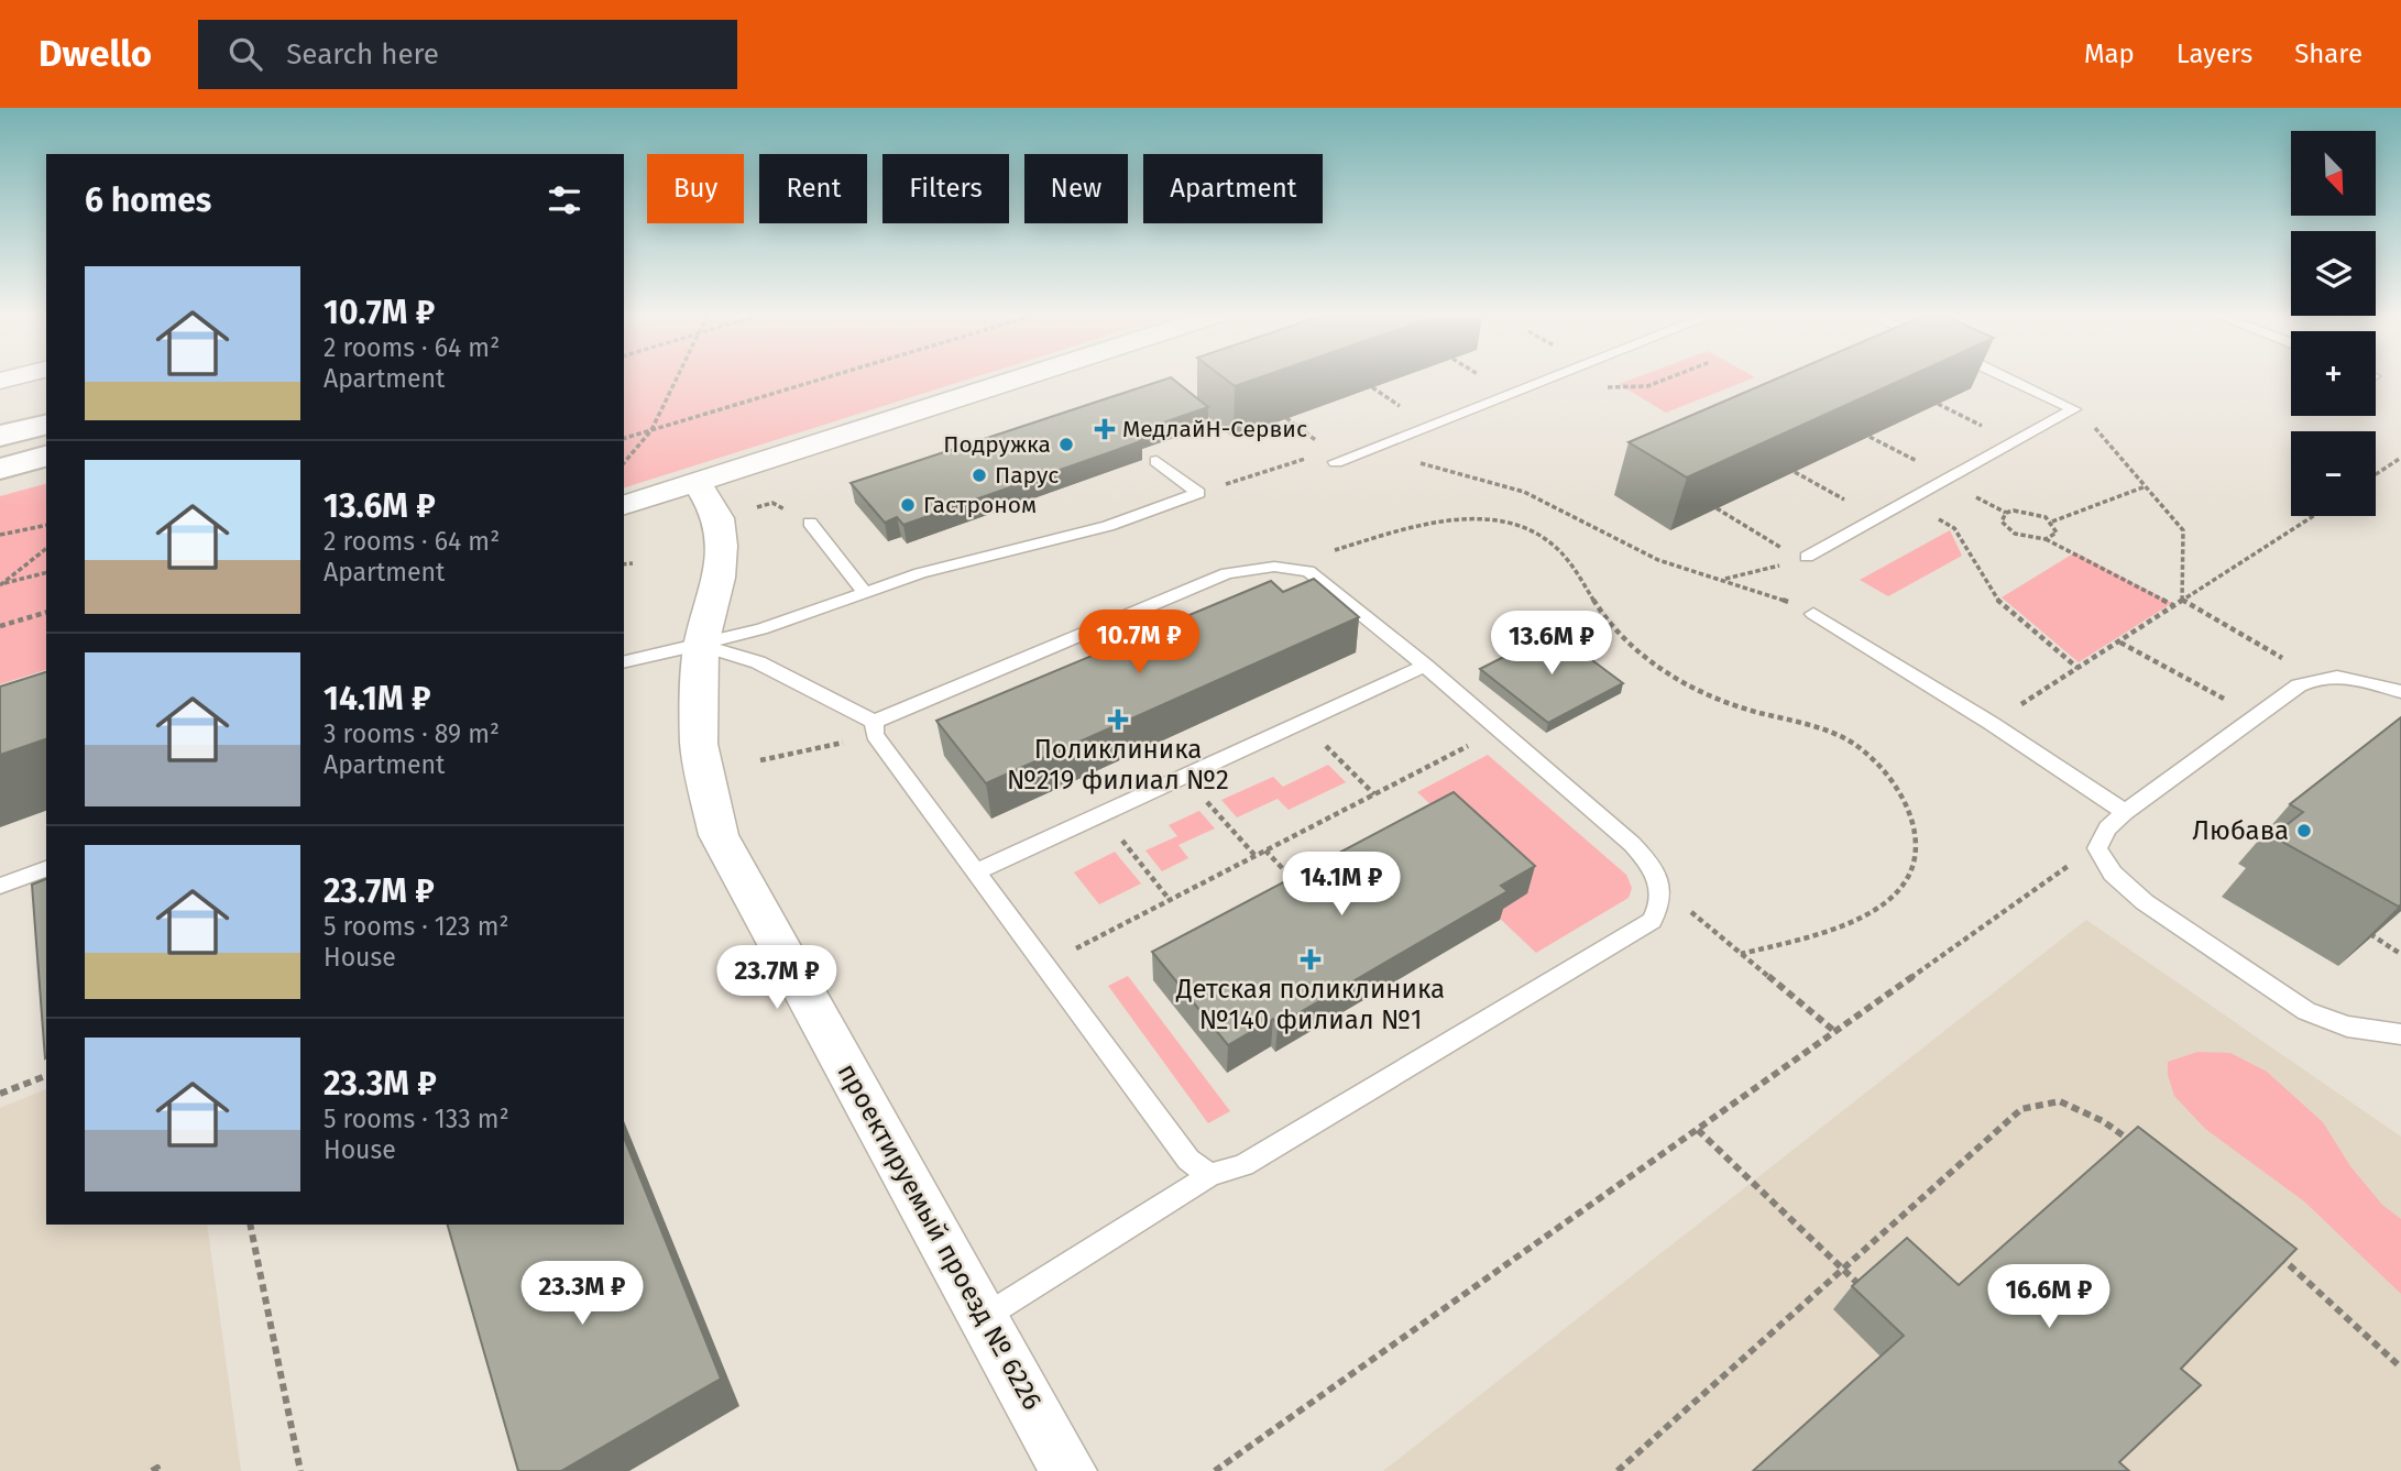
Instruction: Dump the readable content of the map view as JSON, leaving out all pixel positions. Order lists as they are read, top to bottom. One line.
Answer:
{"streets":{"street":["проектируемый проезд № 6226"]},"places":{"health":["МедлайН-Сервис","Поликлиника №219 филиал №2","Детская поликлиника №140 филиал №1"],"other":["Подружка","Парус","Гастроном","Любава"]},"north":"bottom right","page":{"header":"Dwello","search":"Search here","nav":["Map","Layers","Share"],"map_buttons":["+","−"],"chip":["Buy","Rent","Filters","New","Apartment"],"heading":"6 homes","list":[{"name":"10.7M ₽","note":"2 rooms · 64 m² · Apartment"},{"name":"13.6M ₽","note":"2 rooms · 64 m² · Apartment"},{"name":"14.1M ₽","note":"3 rooms · 89 m² · Apartment"},{"name":"23.7M ₽","note":"5 rooms · 123 m² · House"},{"name":"23.3M ₽","note":"5 rooms · 133 m² · House"}],"price":["10.7M ₽","13.6M ₽","14.1M ₽","23.7M ₽","23.3M ₽","16.6M ₽"]}}
